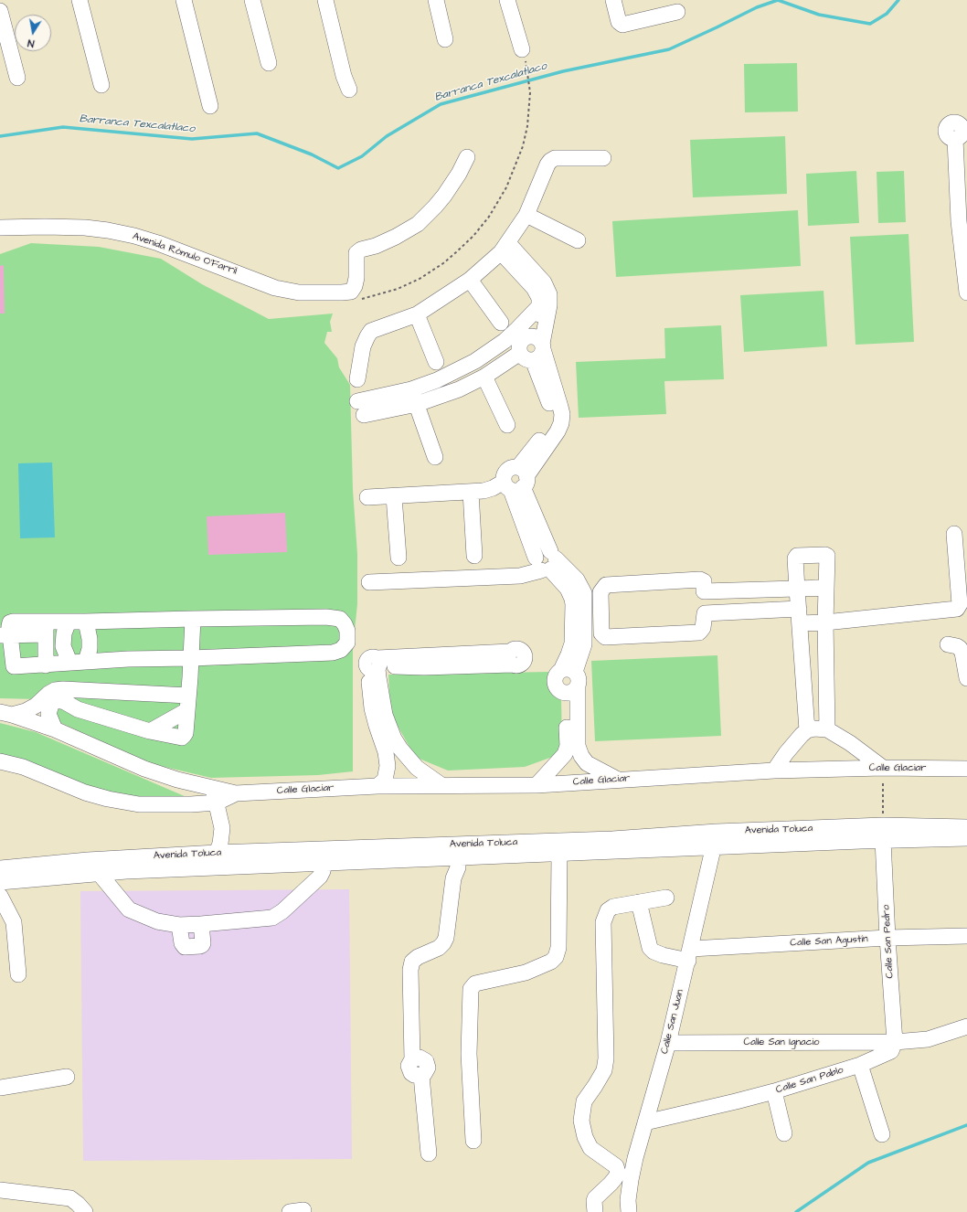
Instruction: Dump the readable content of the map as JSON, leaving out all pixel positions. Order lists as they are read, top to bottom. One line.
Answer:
{"streets":{"street":["Avenida Rómulo O'Farril","Calle Glaciar","Avenida Toluca","Calle San Agustín","Calle San Pedro","Calle San Juan","Calle San Ignacio","Calle San Pablo"]},"crossings":[["Avenida Toluca","Calle San Pedro"],["Avenida Toluca","Calle San Juan"],["Calle San Agustín","Calle San Pedro"],["Calle San Agustín","Calle San Juan"],["Calle San Pedro","Calle San Ignacio"],["Calle San Pedro","Calle San Pablo"],["Calle San Juan","Calle San Ignacio"],["Calle San Juan","Calle San Pablo"],["Calle San Ignacio","Calle San Pablo"]],"water":["Barranca Texcalatlaco"],"north":"bottom"}
